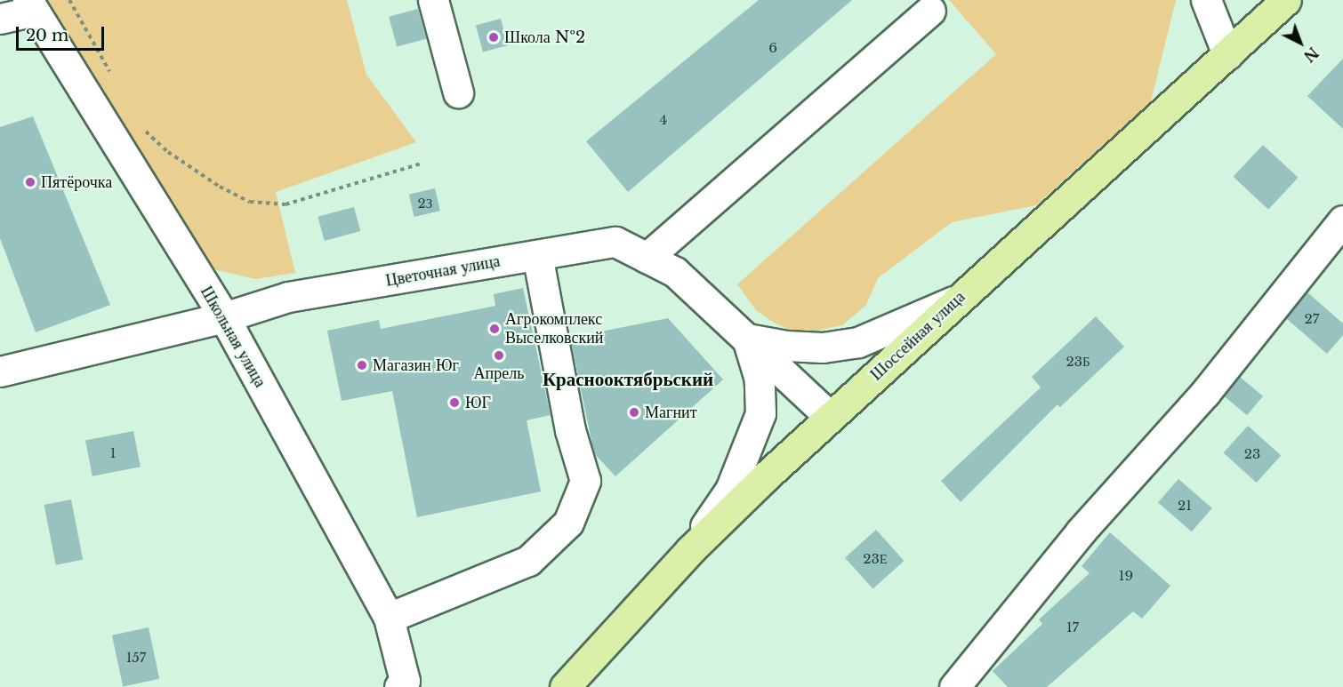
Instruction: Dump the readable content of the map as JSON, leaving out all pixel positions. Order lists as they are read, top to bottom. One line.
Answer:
{"streets":{"main road":["Шоссейная улица"],"street":["Цветочная улица","Школьная улица"]},"crossings":[["Цветочная улица","Шоссейная улица"],["Цветочная улица","Школьная улица"]],"districts":["Краснооктябрьский"],"places":["Школа №2","Пятёрочка","Агрокомплекс Выселковский","Апрель","Магазин Юг","ЮГ","Магнит"],"house_numbers":["6","4","2З","27","23Б","1","23","21","23Е","19","17","157"],"scale_bar":"20 m","north":"bottom right"}
